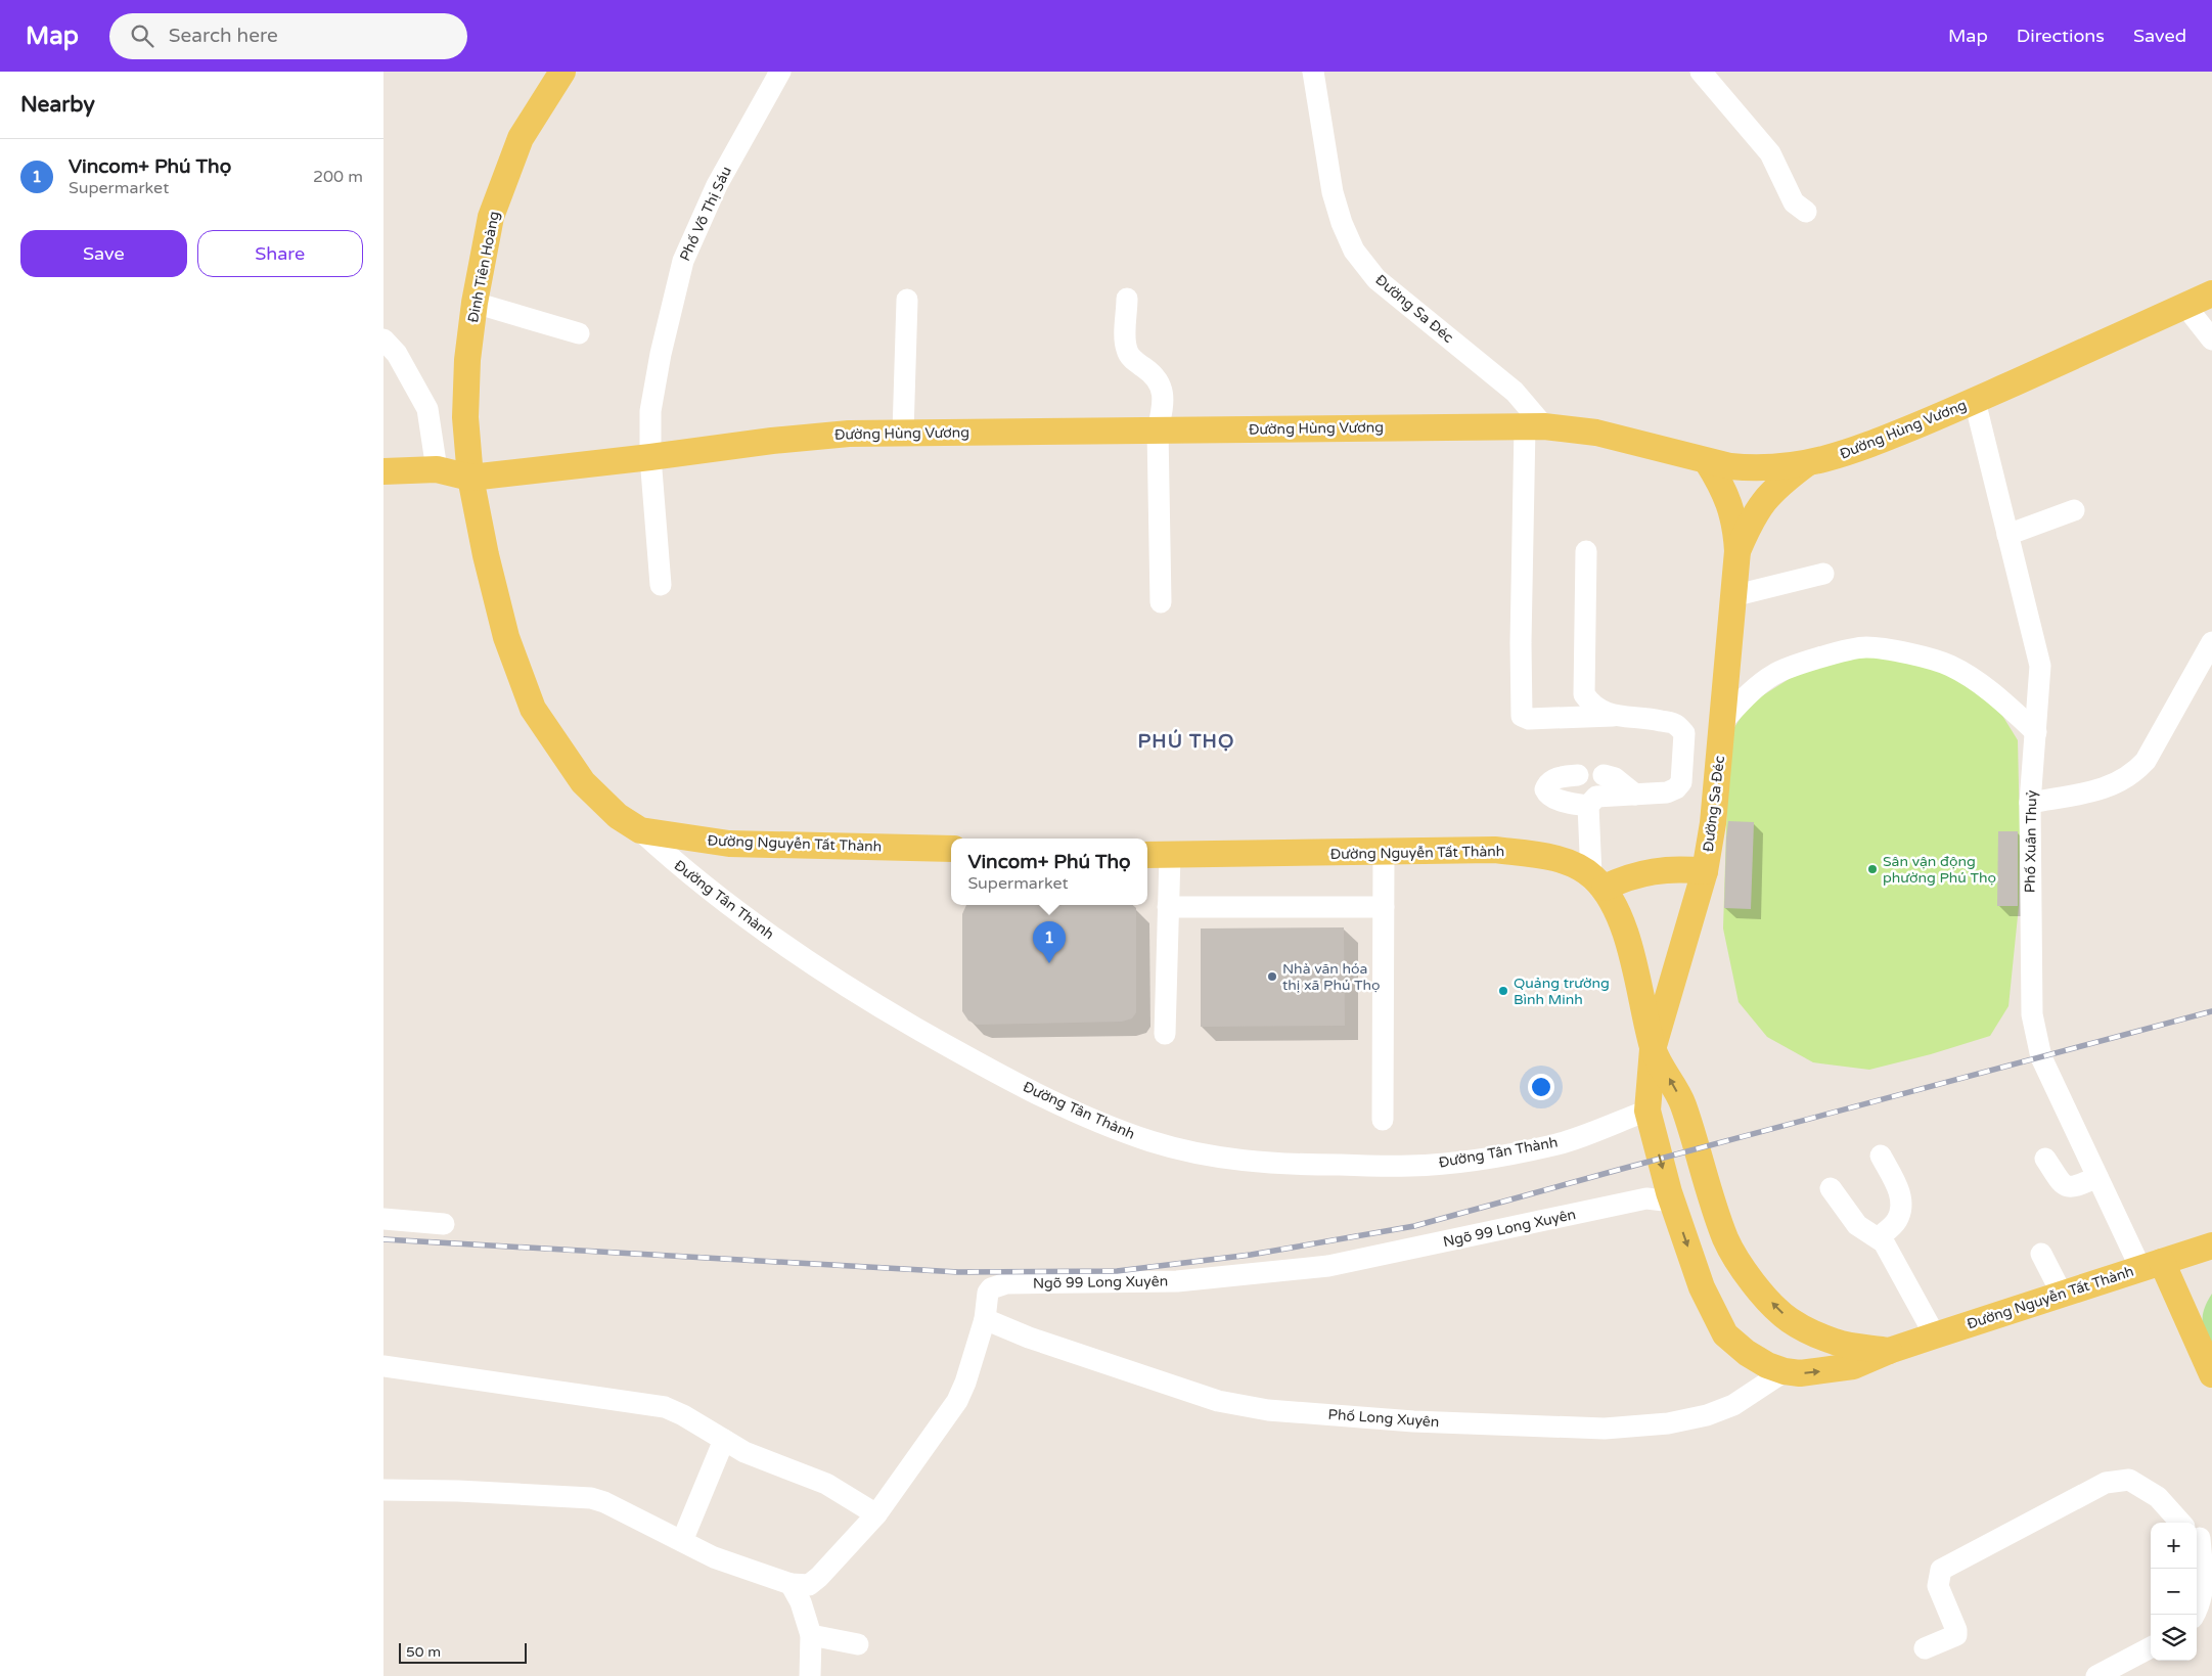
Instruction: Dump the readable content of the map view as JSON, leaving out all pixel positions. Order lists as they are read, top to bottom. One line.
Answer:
{"streets":{"main road":["Đinh Tiên Hoàng","Đường Sa Đéc","Đường Hùng Vương","Đường Nguyễn Tất Thành"],"street":["Phố Võ Thị Sáu","Phố Xuân Thuỷ","Đường Tân Thành","Ngõ 99 Long Xuyên","Phố Long Xuyên"]},"crossings":[["Phố Võ Thị Sáu","Đường Hùng Vương"],["Đinh Tiên Hoàng","Đường Hùng Vương"],["Đinh Tiên Hoàng","Đường Nguyễn Tất Thành"],["Đường Sa Đéc","Đường Hùng Vương"],["Đường Sa Đéc","Đường Nguyễn Tất Thành"],["Đường Hùng Vương","Phố Xuân Thuỷ"],["Đường Hùng Vương","Đường Nguyễn Tất Thành"],["Phố Xuân Thuỷ","Đường Nguyễn Tất Thành"],["Đường Nguyễn Tất Thành","Đường Tân Thành"],["Đường Nguyễn Tất Thành","Ngõ 99 Long Xuyên"],["Đường Nguyễn Tất Thành","Phố Long Xuyên"],["Ngõ 99 Long Xuyên","Phố Long Xuyên"]],"districts":["PHÚ THỌ"],"places":["Sân vận động phường Phú Thọ","Nhà văn hóa thị xã Phú Thọ","Quảng trường Bình Minh"],"scale_bar":"50 m","page":{"header":"Map","search":"Search here","nav":["Map","Directions","Saved"],"heading":"Nearby","list":[{"mark":"1","name":"Vincom+ Phú Thọ","note":"Supermarket","value":"200 m"}],"buttons":["Save","Share"],"popup":["Vincom+ Phú Thọ","Supermarket"],"pins":"1","map_buttons":["+","−"],"scale":"50 m"}}
